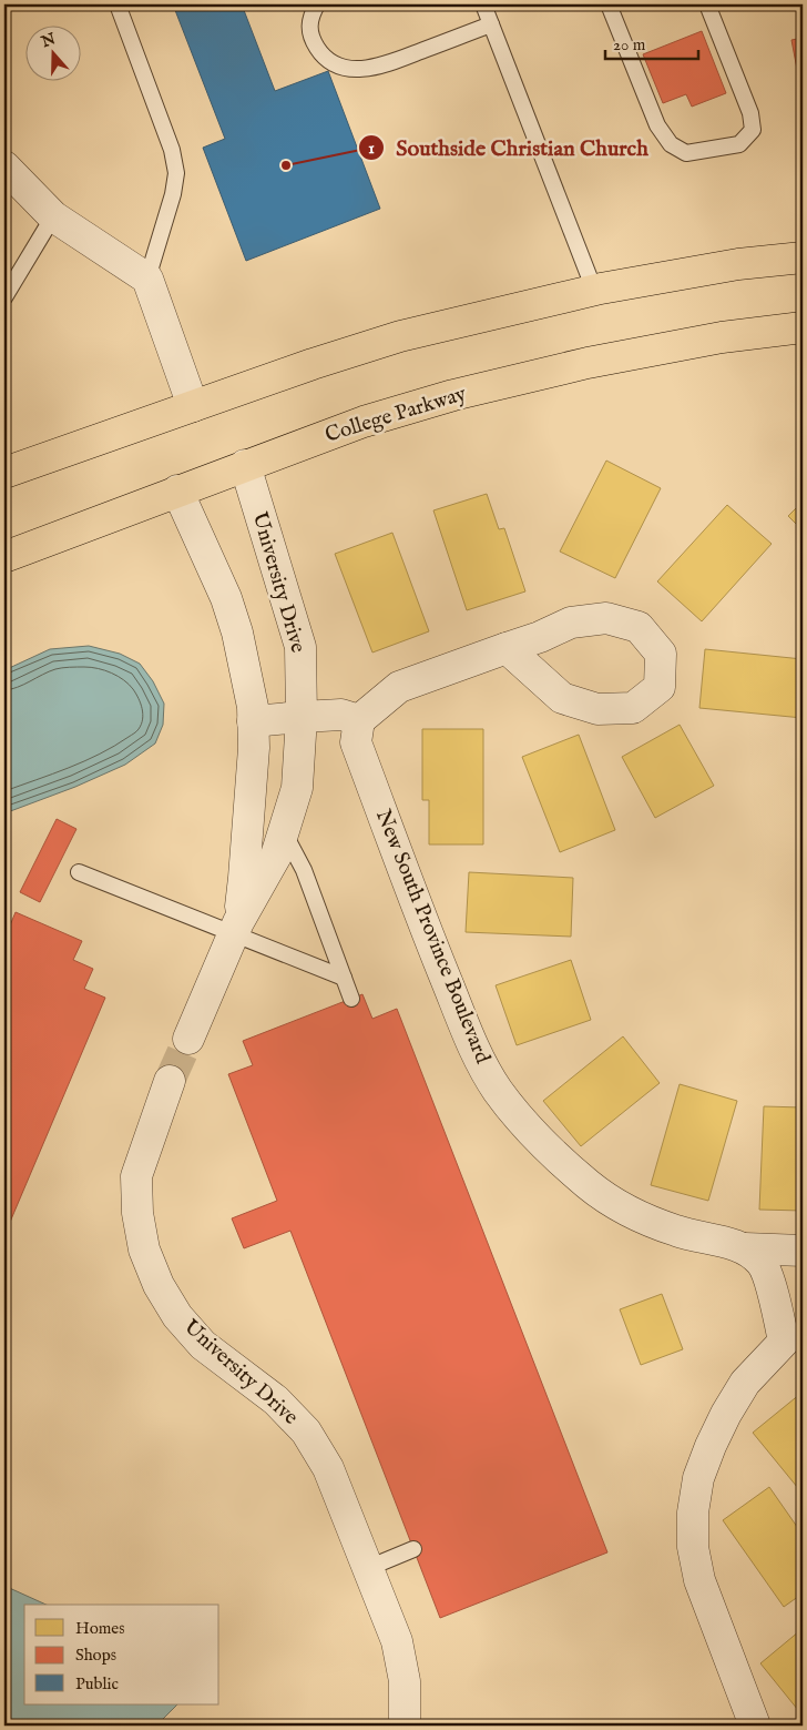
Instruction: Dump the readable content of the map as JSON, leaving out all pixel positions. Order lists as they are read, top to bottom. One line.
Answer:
{"streets":{"main road":["College Parkway"],"street":["University Drive","New South Province Boulevard"]},"crossings":[["College Parkway","University Drive"]],"places":["Southside Christian Church"],"legend":["Homes","Shops","Public"],"scale_bar":"20 m","north":"top"}
